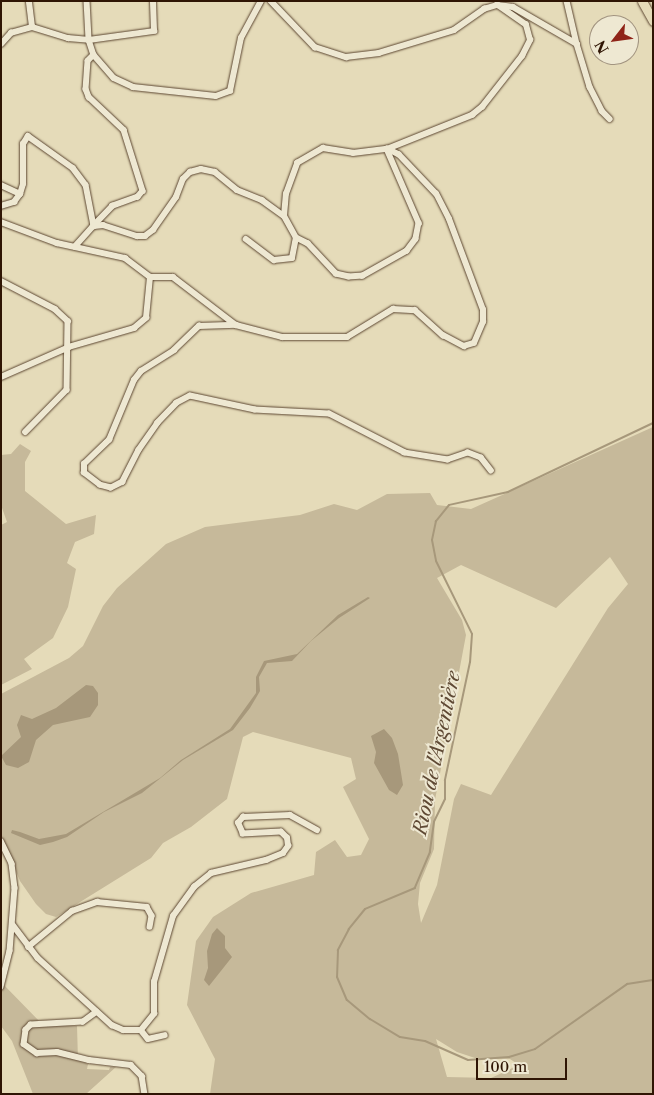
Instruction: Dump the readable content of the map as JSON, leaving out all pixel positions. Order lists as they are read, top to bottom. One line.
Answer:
{"water":["Riou de l'Argentière"],"scale_bar":"100 m","north":"bottom left"}
